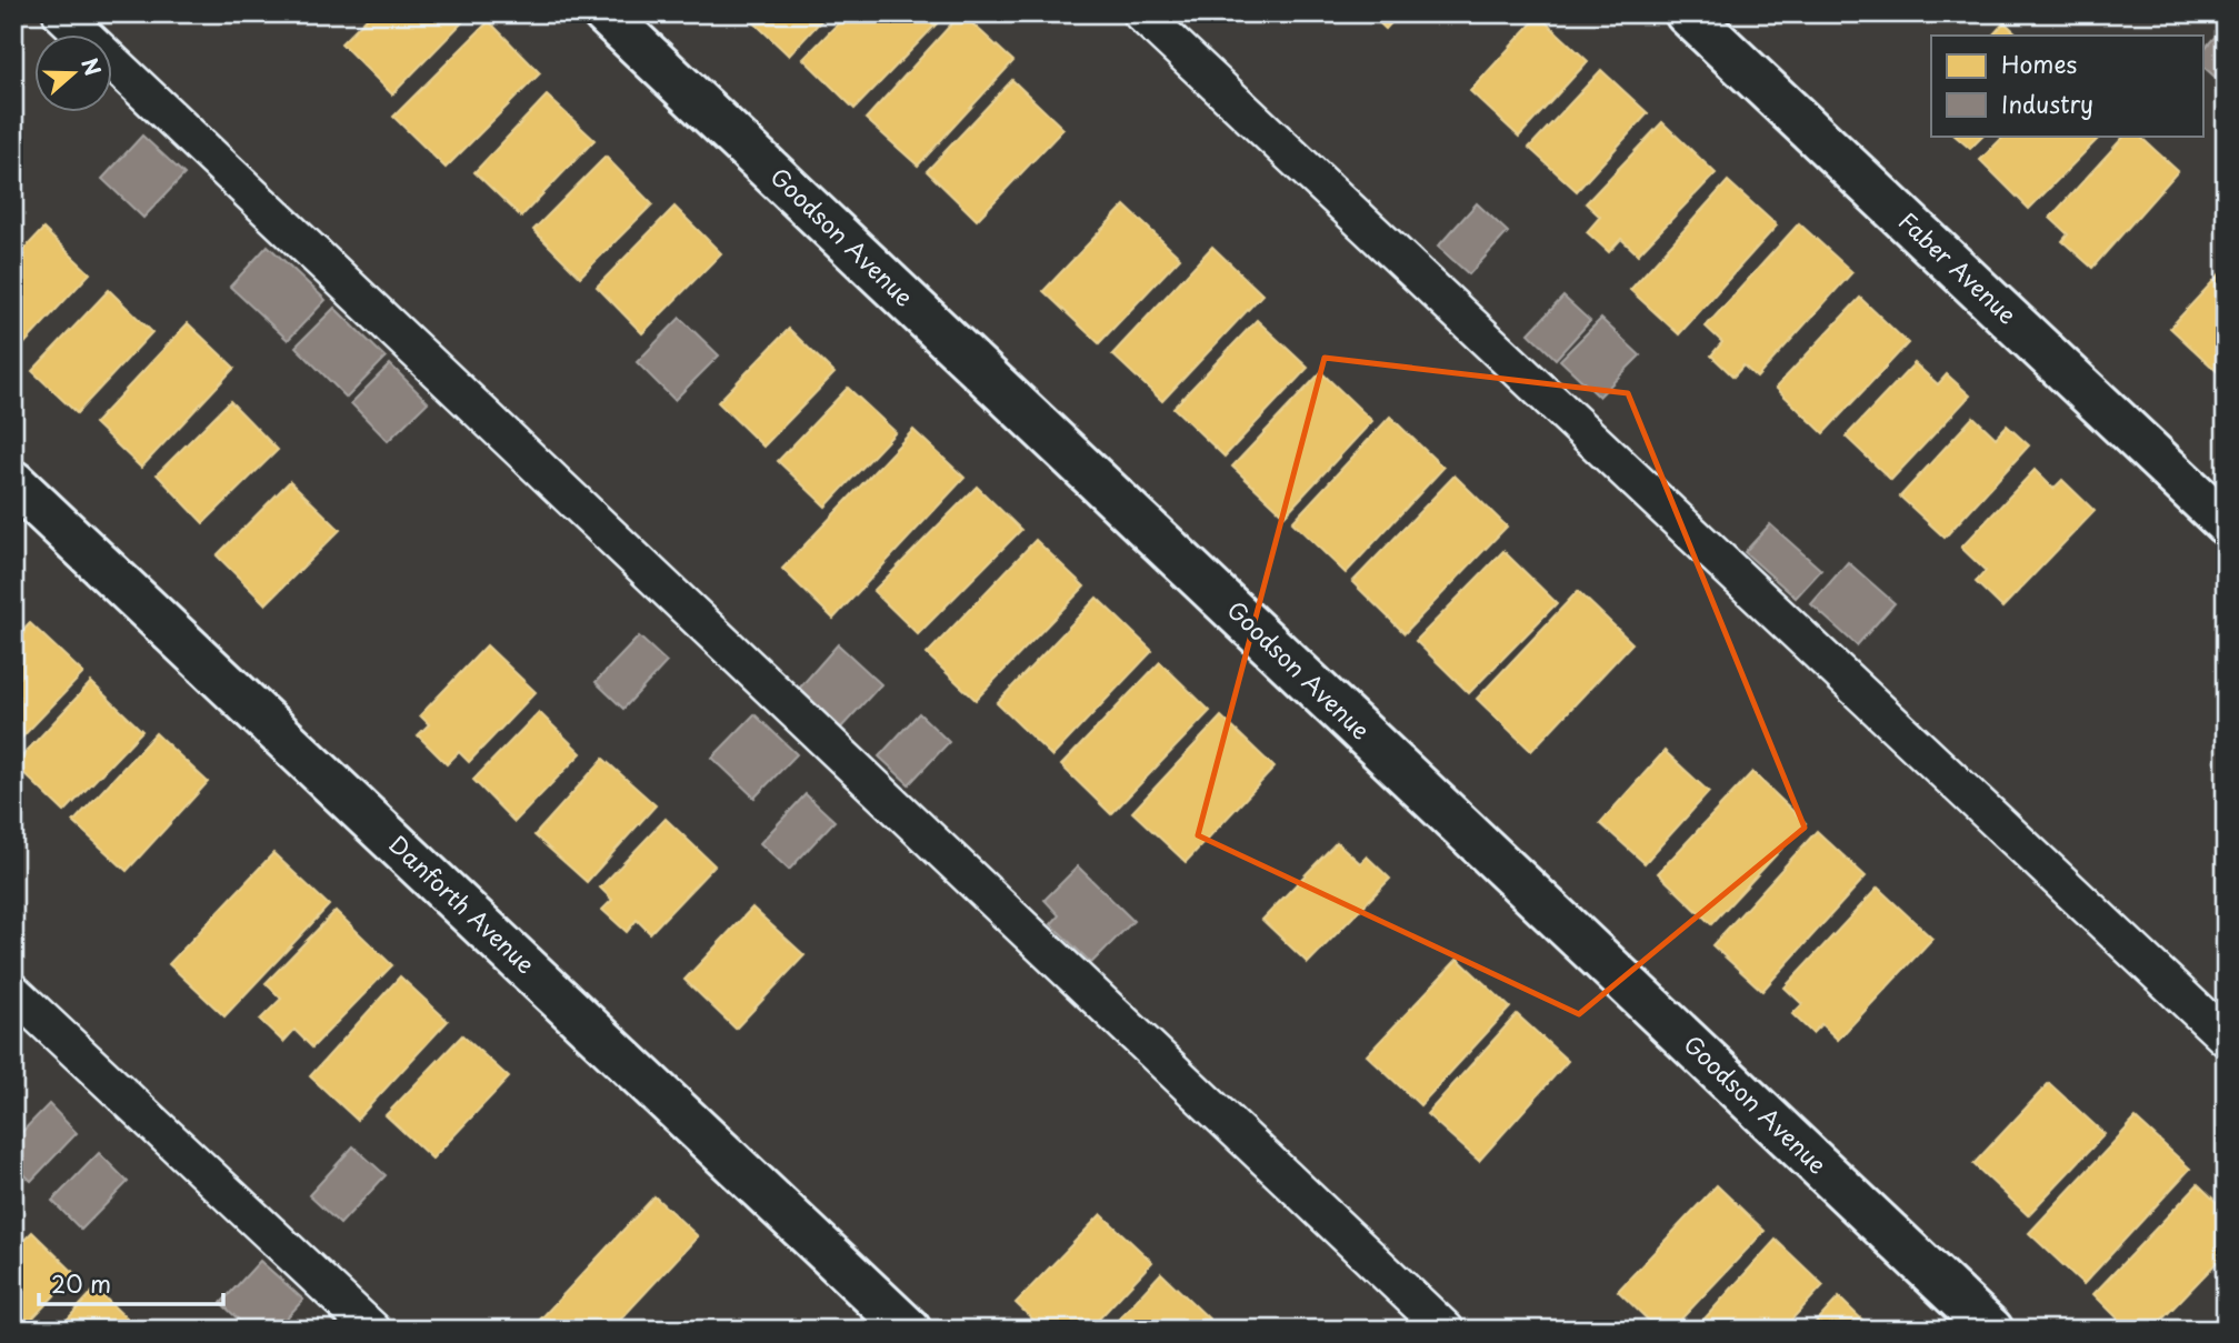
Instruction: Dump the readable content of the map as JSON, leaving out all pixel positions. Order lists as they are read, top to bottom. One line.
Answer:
{"streets":{"street":["Goodson Avenue","Faber Avenue","Danforth Avenue"]},"legend":["Homes","Industry"],"scale_bar":"20 m","north":"right"}
